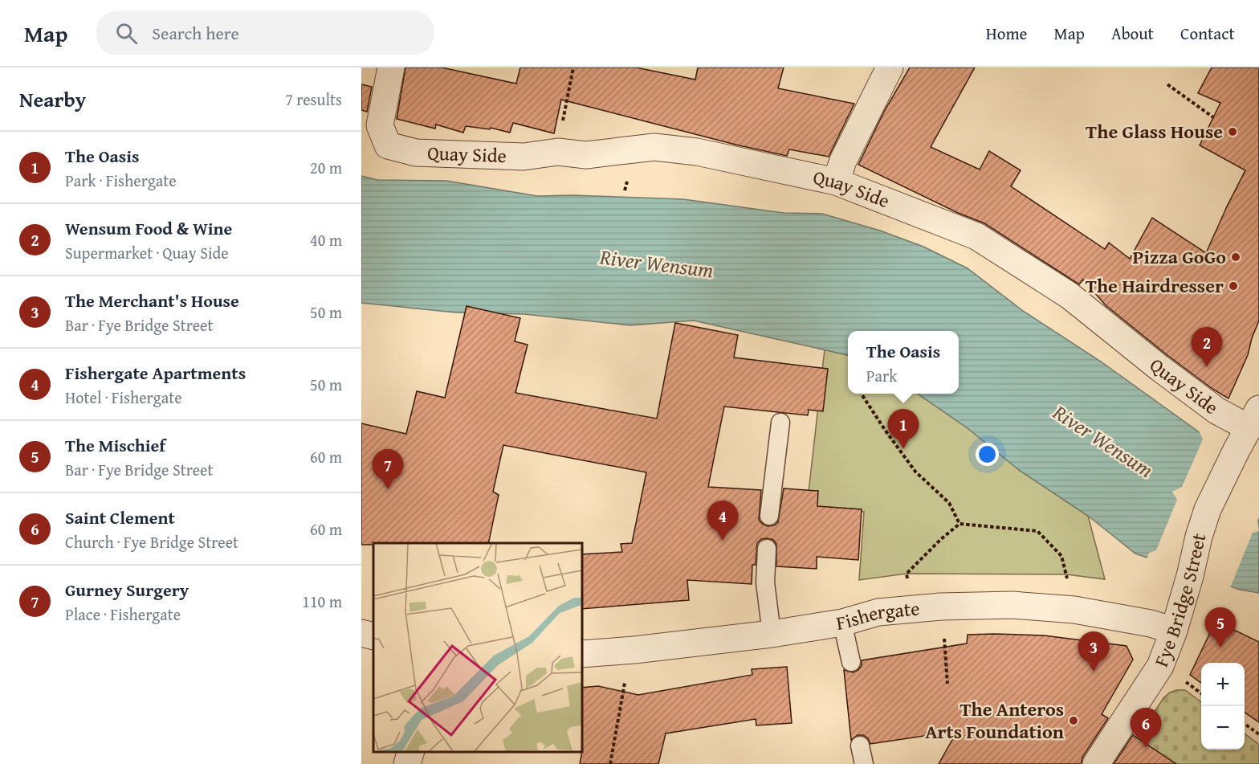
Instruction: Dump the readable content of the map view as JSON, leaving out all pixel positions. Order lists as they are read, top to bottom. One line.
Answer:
{"streets":{"street":["Quay Side","Fye Bridge Street","Fishergate"]},"crossings":[["Quay Side","Fye Bridge Street"],["Fye Bridge Street","Fishergate"]],"water":["River Wensum"],"places":["The Glass House","Pizza GoGo","The Hairdresser","The Anteros Arts Foundation"],"page":{"header":"Map","search":"Search here","nav":["Home","Map","About","Contact"],"heading":["Nearby","7 results"],"list":[{"mark":"1","name":"The Oasis","note":"Park · Fishergate","value":"20 m"},{"mark":"2","name":"Wensum Food & Wine","note":"Supermarket · Quay Side","value":"40 m"},{"mark":"3","name":"The Merchant's House","note":"Bar · Fye Bridge Street","value":"50 m"},{"mark":"4","name":"Fishergate Apartments","note":"Hotel · Fishergate","value":"50 m"},{"mark":"5","name":"The Mischief","note":"Bar · Fye Bridge Street","value":"60 m"},{"mark":"6","name":"Saint Clement","note":"Church · Fye Bridge Street","value":"60 m"},{"mark":"7","name":"Gurney Surgery","note":"Place · Fishergate","value":"110 m"}],"pins":["2","1","7","4","5","3","6"],"popup":["The Oasis","Park"],"map_buttons":["+","−"]}}
